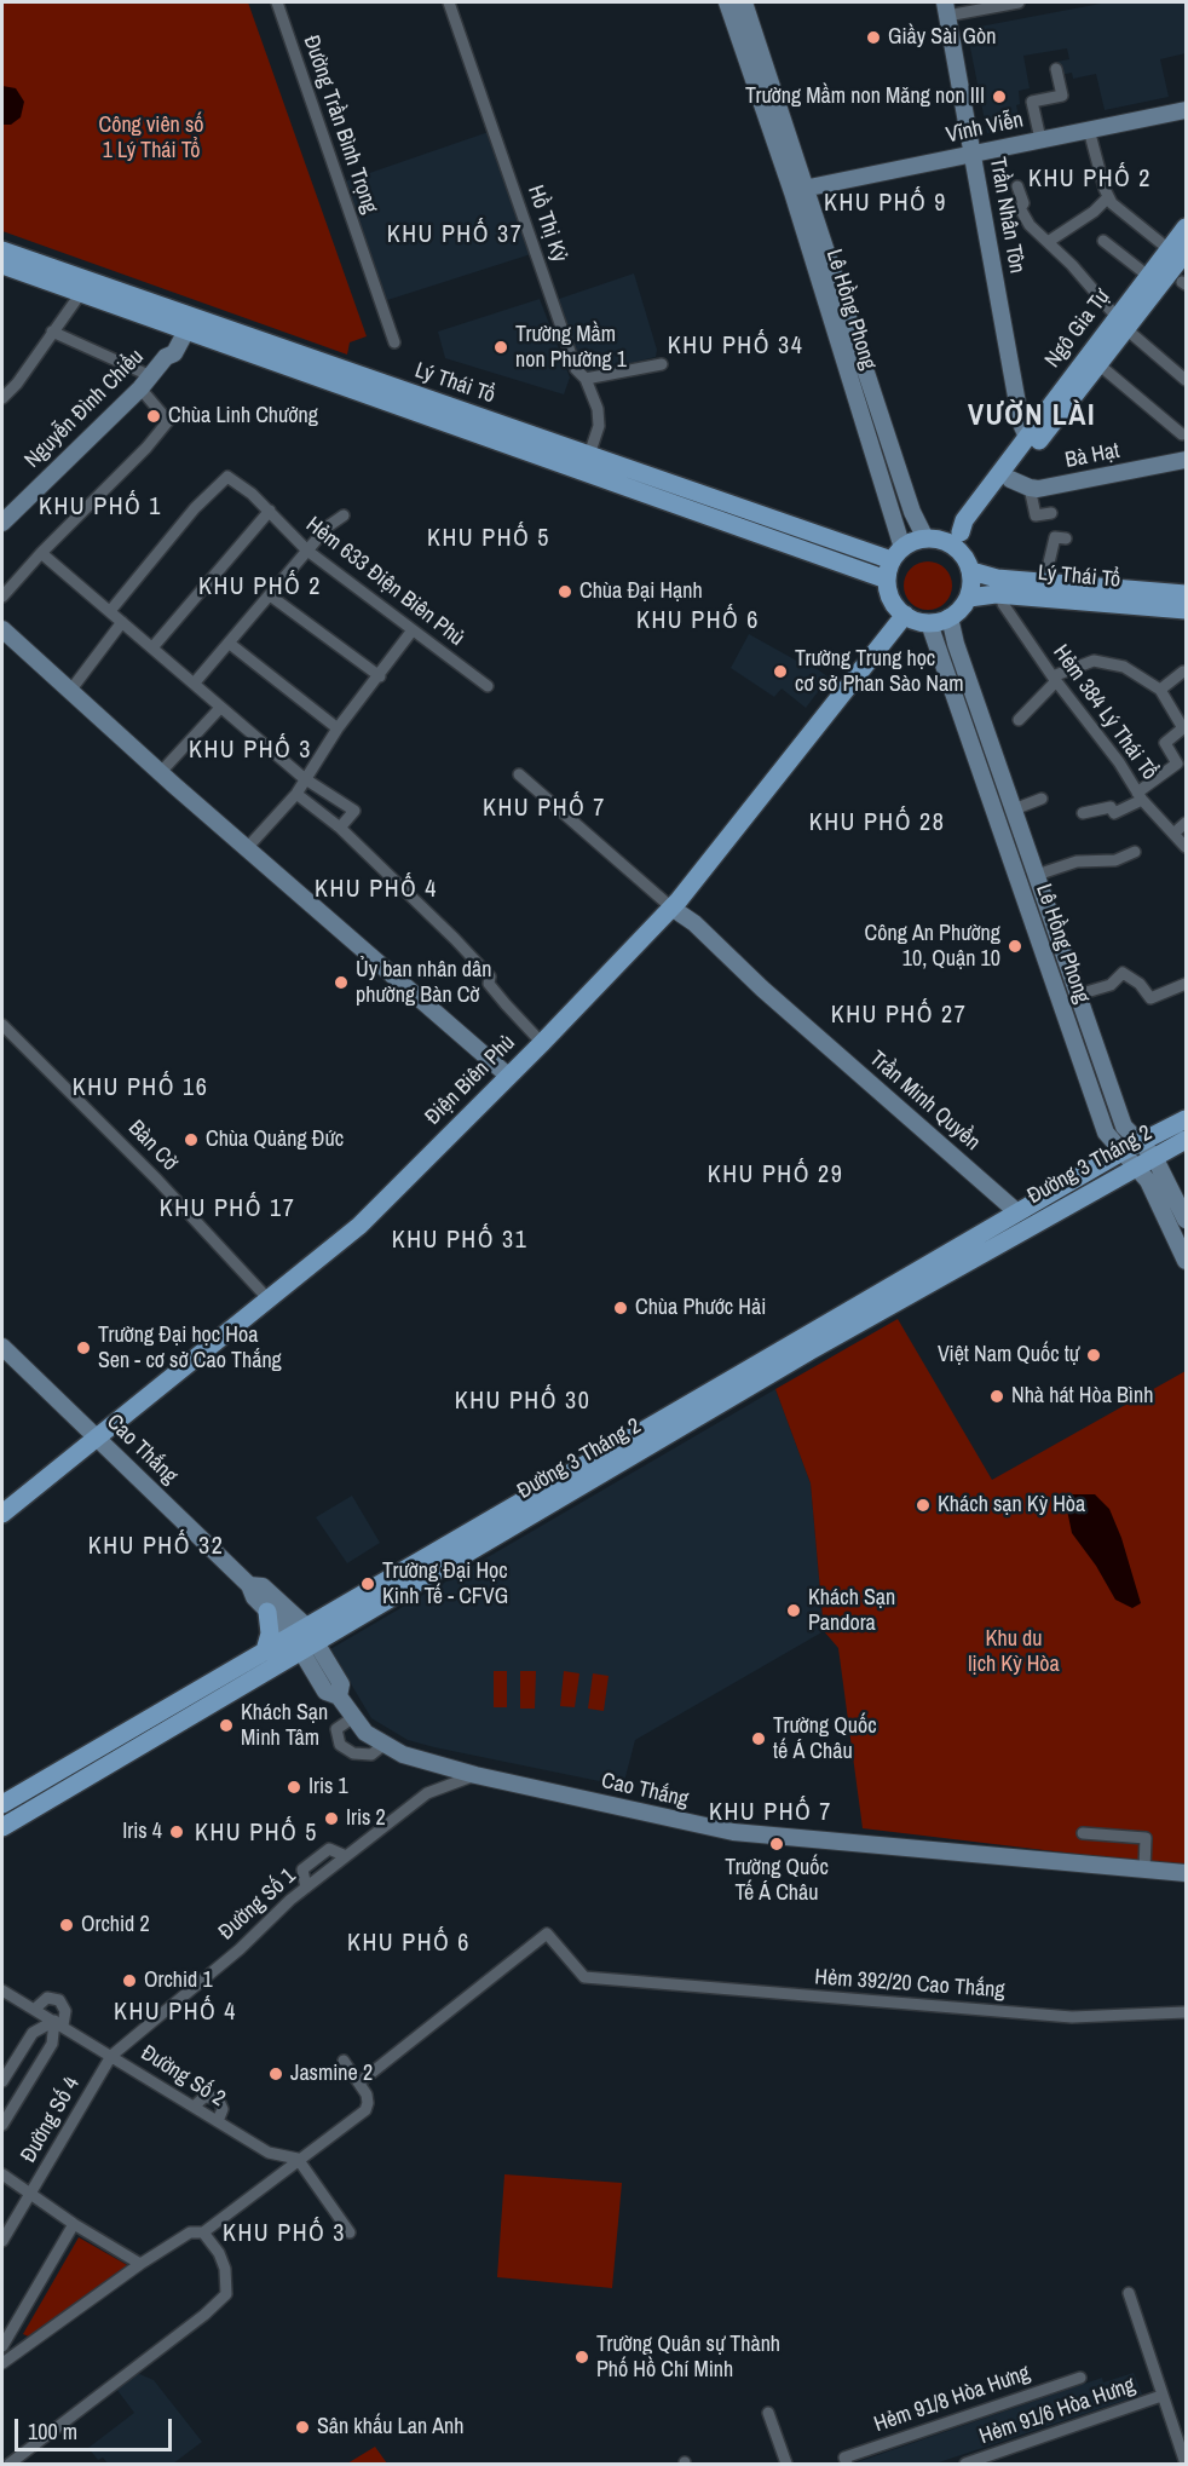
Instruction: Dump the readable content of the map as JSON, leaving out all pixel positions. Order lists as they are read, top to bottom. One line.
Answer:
{"streets":{"main road":["Ngô Gia Tự","Lý Thái Tổ","Điện Biên Phủ","Đường 3 Tháng 2"],"street":["Đường Trần Bình Trọng","Vĩnh Viễn","Trần Nhân Tôn","Hồ Thị Kỷ","Lê Hồng Phong","Nguyễn Đình Chiểu","Bà Hạt","Hẻm 633 Ðiện Biên Phủ","Hẻm 384 Lý Thái Tổ","Trần Minh Quyền","Bàn Cờ","Cao Thắng","Đường Số 1","Hẻm 392/20 Cao Thắng","Đường Số 2","Đường Số 4","Hẻm 91/8 Hòa Hưng","Hẻm 91/6 Hòa Hưng"]},"crossings":[["Vĩnh Viễn","Trần Nhân Tôn"],["Vĩnh Viễn","Lê Hồng Phong"],["Trần Nhân Tôn","Ngô Gia Tự"],["Hồ Thị Kỷ","Lý Thái Tổ"],["Lê Hồng Phong","Ngô Gia Tự"],["Lê Hồng Phong","Lý Thái Tổ"],["Lê Hồng Phong","Điện Biên Phủ"],["Lê Hồng Phong","Đường 3 Tháng 2"],["Ngô Gia Tự","Lý Thái Tổ"],["Ngô Gia Tự","Điện Biên Phủ"],["Lý Thái Tổ","Nguyễn Đình Chiểu"],["Lý Thái Tổ","Hẻm 384 Lý Thái Tổ"],["Lý Thái Tổ","Điện Biên Phủ"],["Điện Biên Phủ","Trần Minh Quyền"],["Điện Biên Phủ","Bàn Cờ"],["Điện Biên Phủ","Cao Thắng"],["Trần Minh Quyền","Đường 3 Tháng 2"],["Đường 3 Tháng 2","Cao Thắng"],["Cao Thắng","Đường Số 1"],["Đường Số 1","Đường Số 2"],["Đường Số 1","Đường Số 4"],["Đường Số 2","Đường Số 4"]],"districts":["KHU PHỐ 2","KHU PHỐ 9","KHU PHỐ 37","KHU PHỐ 34","VƯỜN LÀI","KHU PHỐ 1","KHU PHỐ 5","KHU PHỐ 2","KHU PHỐ 6","KHU PHỐ 3","KHU PHỐ 7","KHU PHỐ 28","KHU PHỐ 4","KHU PHỐ 27","KHU PHỐ 16","KHU PHỐ 29","KHU PHỐ 17","KHU PHỐ 31","KHU PHỐ 30","KHU PHỐ 32","KHU PHỐ 7","KHU PHỐ 5","KHU PHỐ 6","KHU PHỐ 4","KHU PHỐ 3"],"parks":["Công viên số 1 Lý Thái Tổ","Khu du lịch Kỳ Hòa"],"places":["Giầy Sài Gòn","Trường Mầm non Măng non III","Trường Mầm non Phường 1","Chùa Linh Chưởng","Chùa Đại Hạnh","Trường Trung học cơ sở Phan Sào Nam","Công An Phường 10, Quận 10","Ủy ban nhân dân phường Bàn Cờ","Chùa Quảng Đức","Chùa Phước Hải","Trường Đại học Hoa Sen - cơ sở Cao Thắng","Việt Nam Quốc tự","Nhà hát Hòa Bình","Khách sạn Kỳ Hòa","Trường Đại Học Kinh Tế - CFVG","Khách Sạn Pandora","Khách Sạn Minh Tâm","Trường Quốc tế Á Châu","Iris 1","Iris 2","Iris 4","Trường Quốc Tế Á Châu","Orchid 2","Orchid 1","Jasmine 2","Trường Quân sự Thành Phố Hồ Chí Minh","Sân khấu Lan Anh"],"scale_bar":"100 m"}
